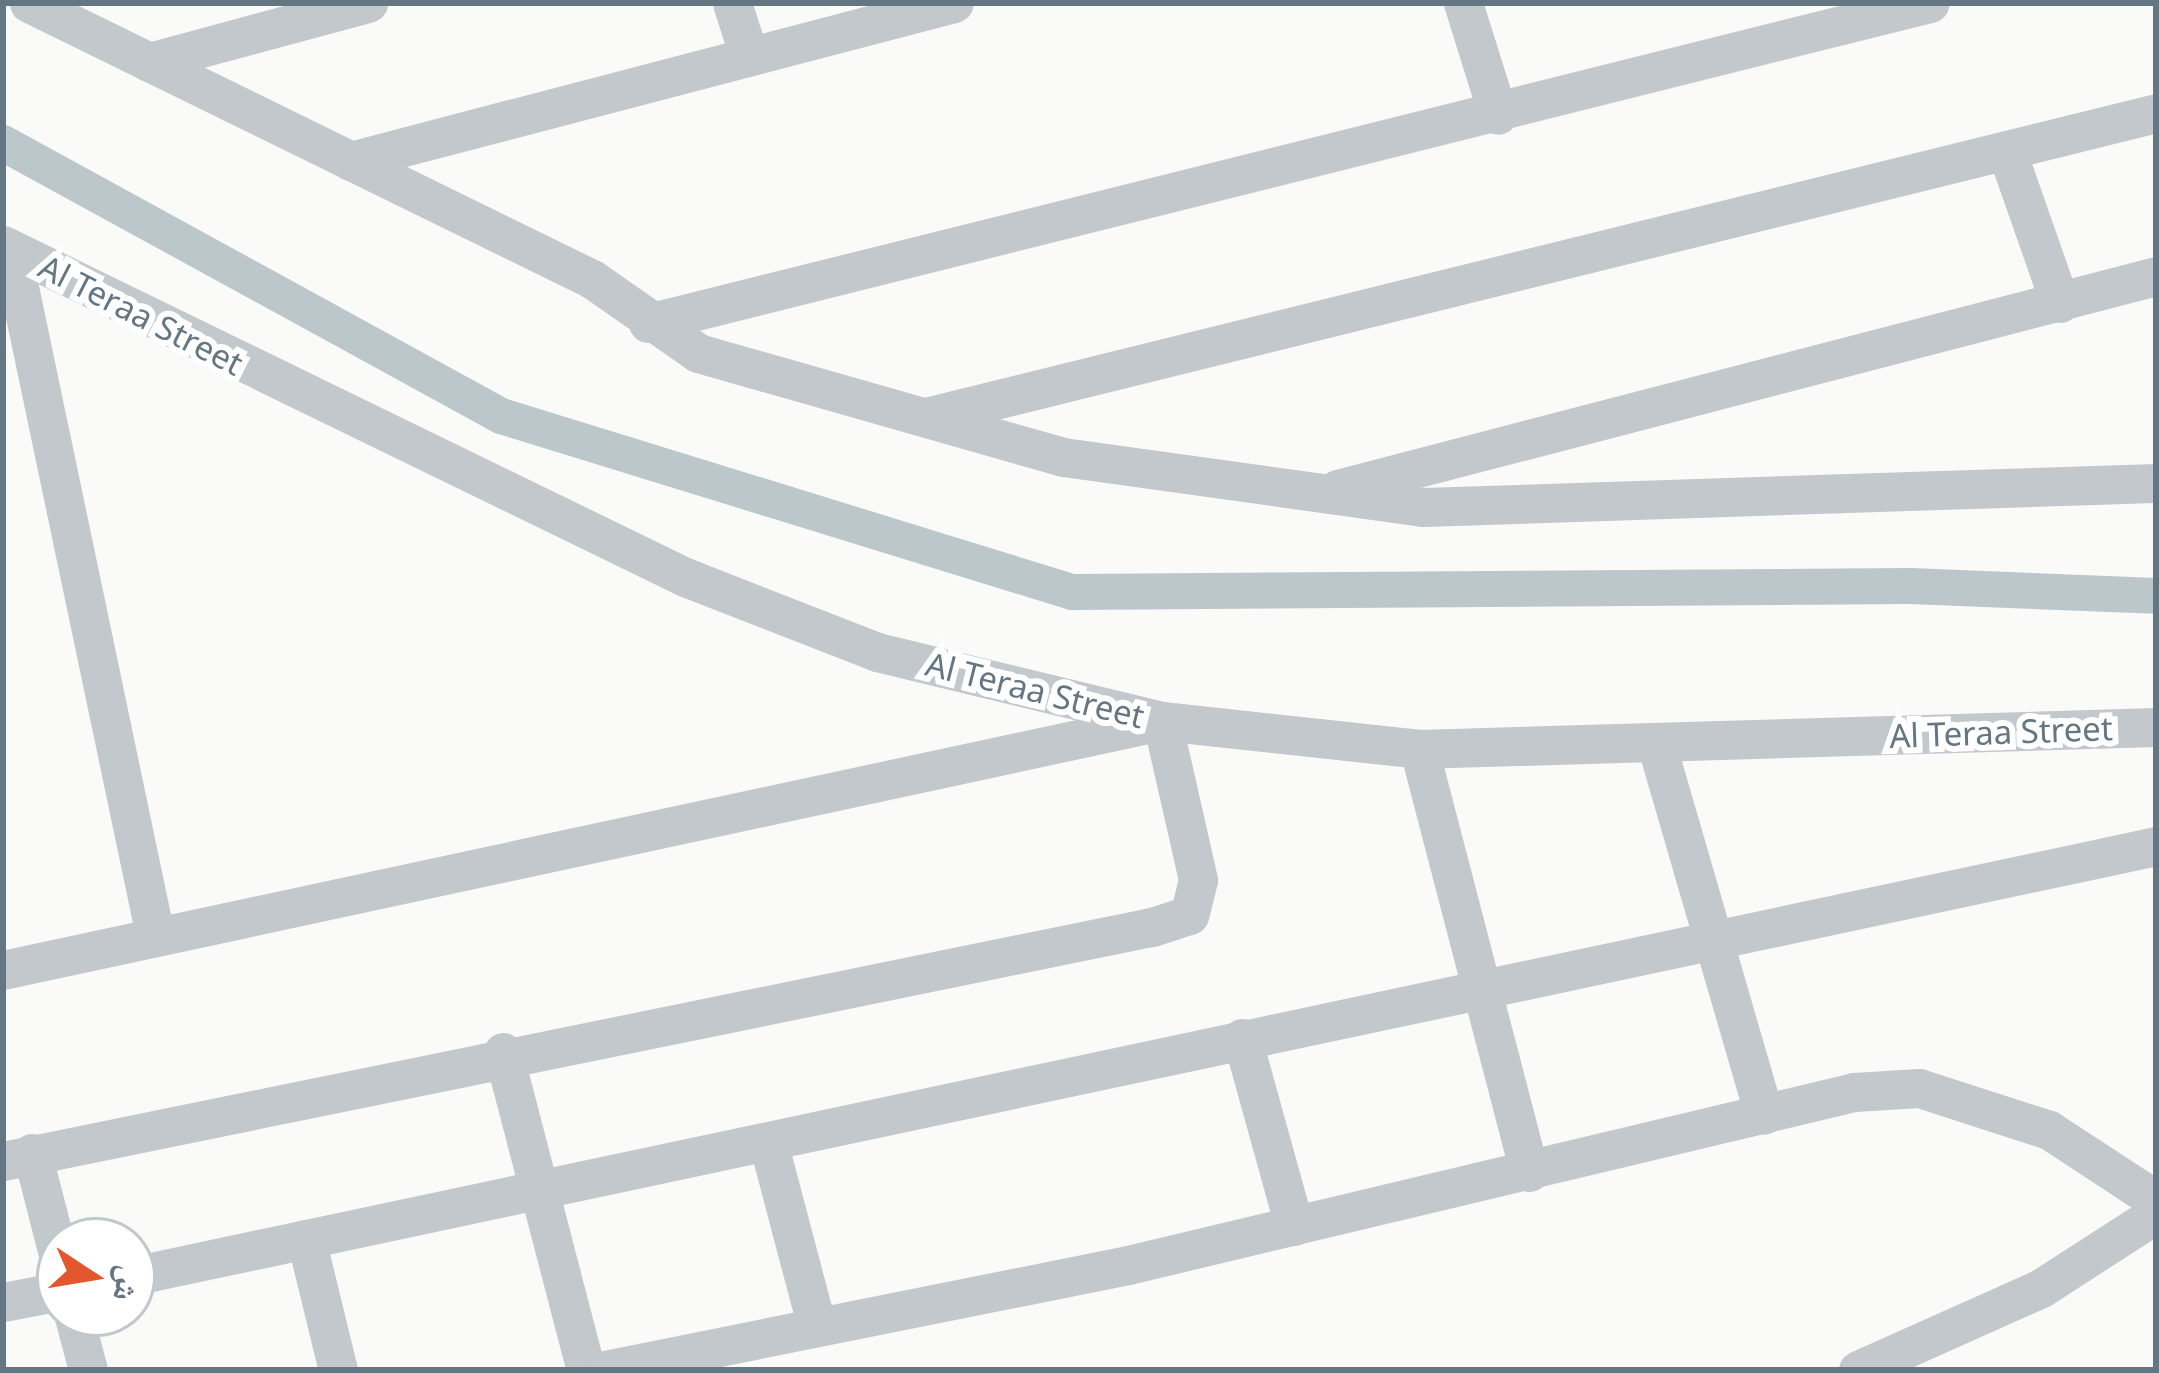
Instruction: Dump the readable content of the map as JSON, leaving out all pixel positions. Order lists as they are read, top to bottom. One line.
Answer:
{"streets":{"street":["Al Teraa Street"]},"north":"right"}
